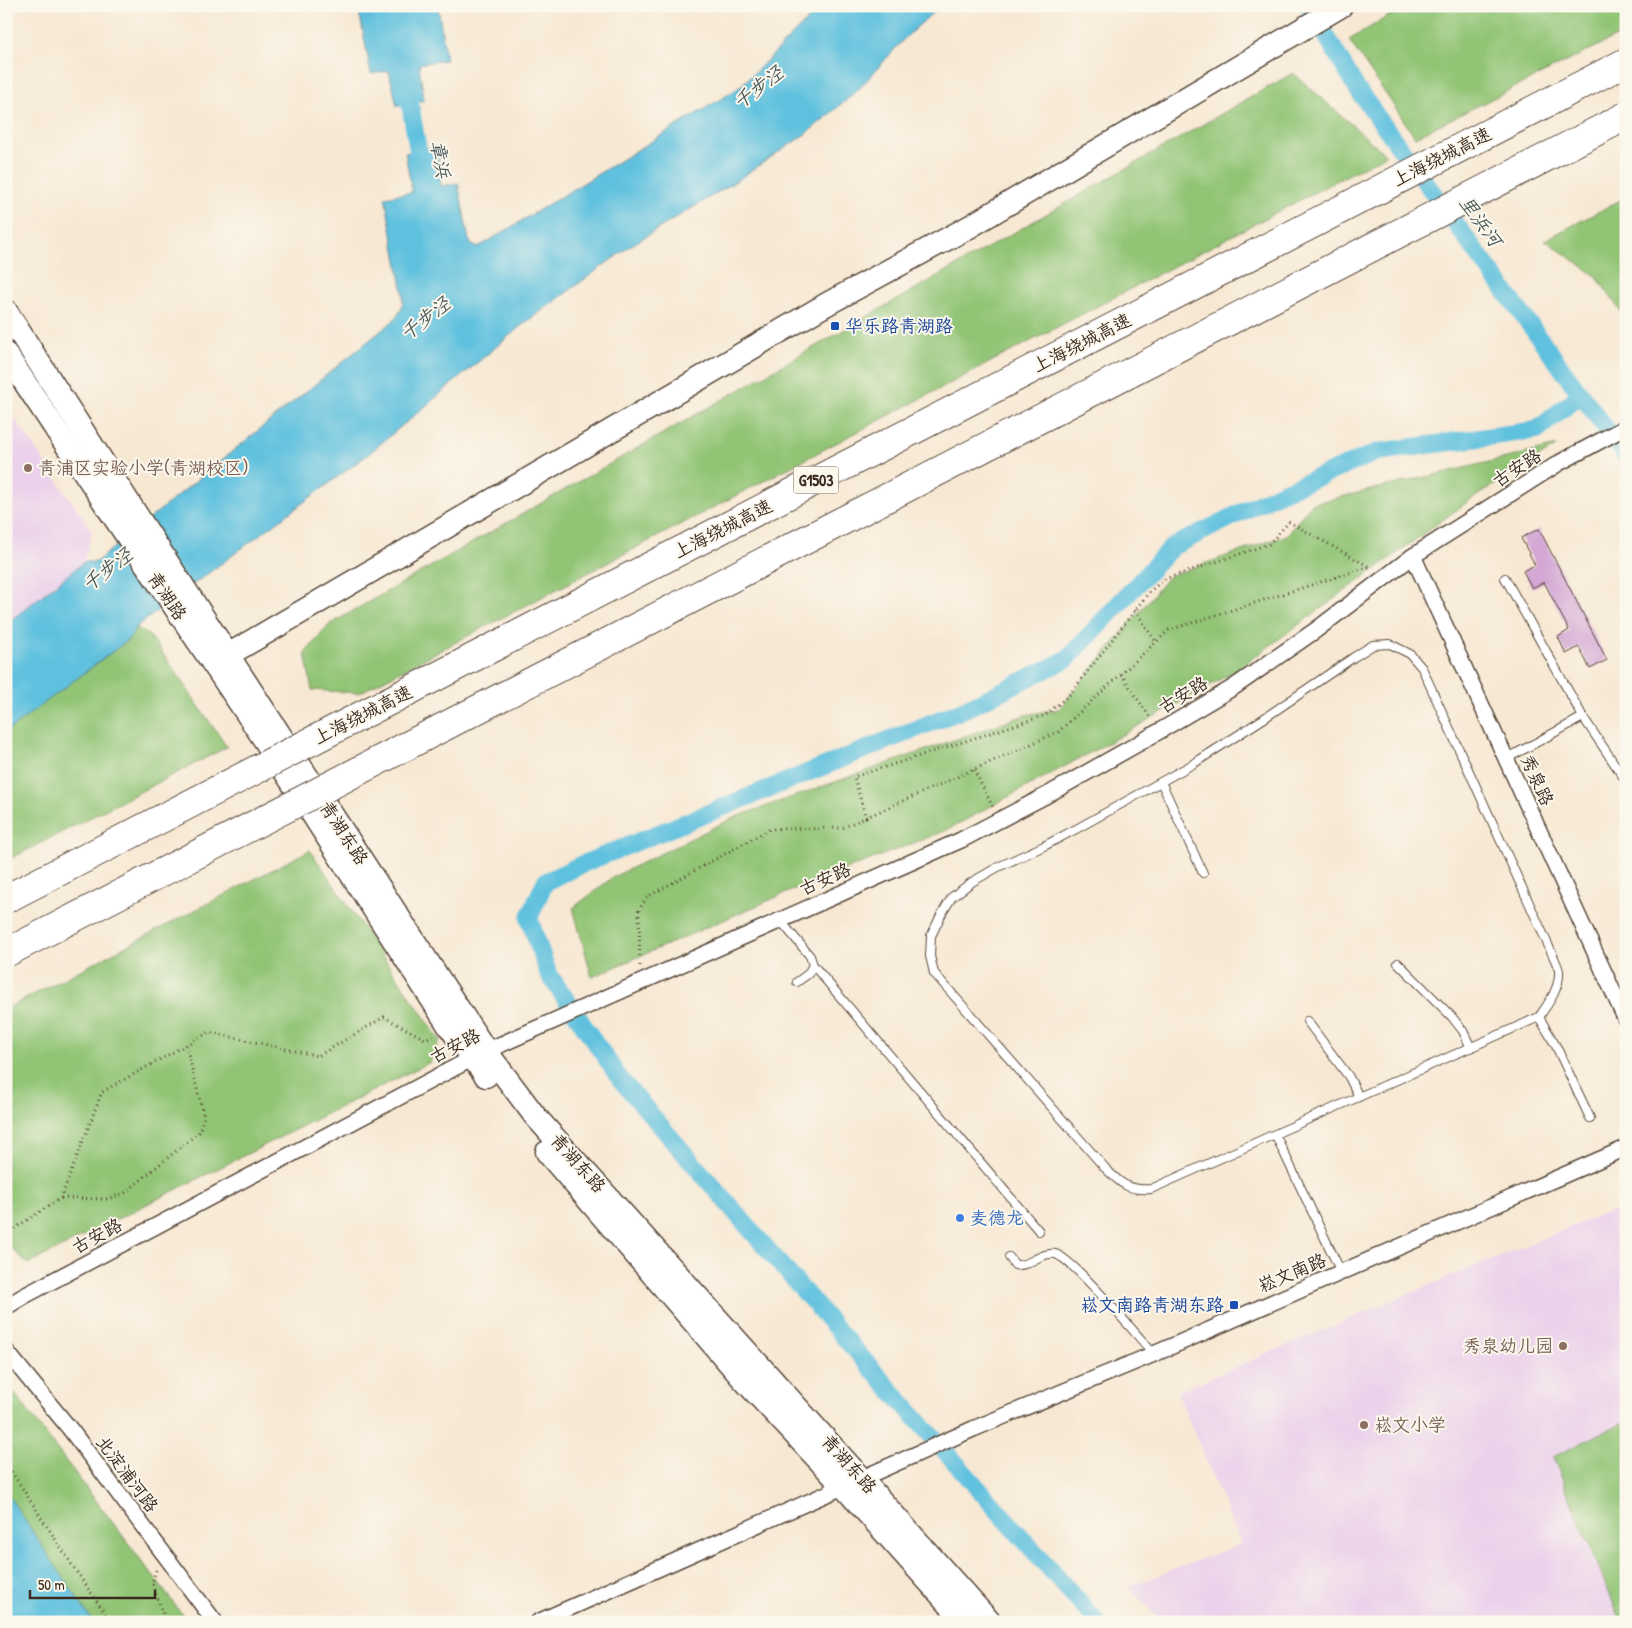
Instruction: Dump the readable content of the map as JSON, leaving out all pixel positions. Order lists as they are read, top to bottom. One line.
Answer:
{"streets":{"highway":["上海绕城高速","G1503"],"main road":["青湖路","青湖东路"],"street":["古安路","秀泉路","崧文南路","北淀浦河路"]},"crossings":[["古安路","秀泉路"],["古安路","青湖东路"],["青湖路","青湖东路"],["青湖东路","崧文南路"]],"water":["千步泾","章浜","里浜河"],"places":{"transit":["华乐路青湖路","崧文南路青湖东路"],"other":["青浦区实验小学(青湖校区)","麦德龙","秀泉幼儿园","崧文小学"]},"scale_bar":"50 m"}
